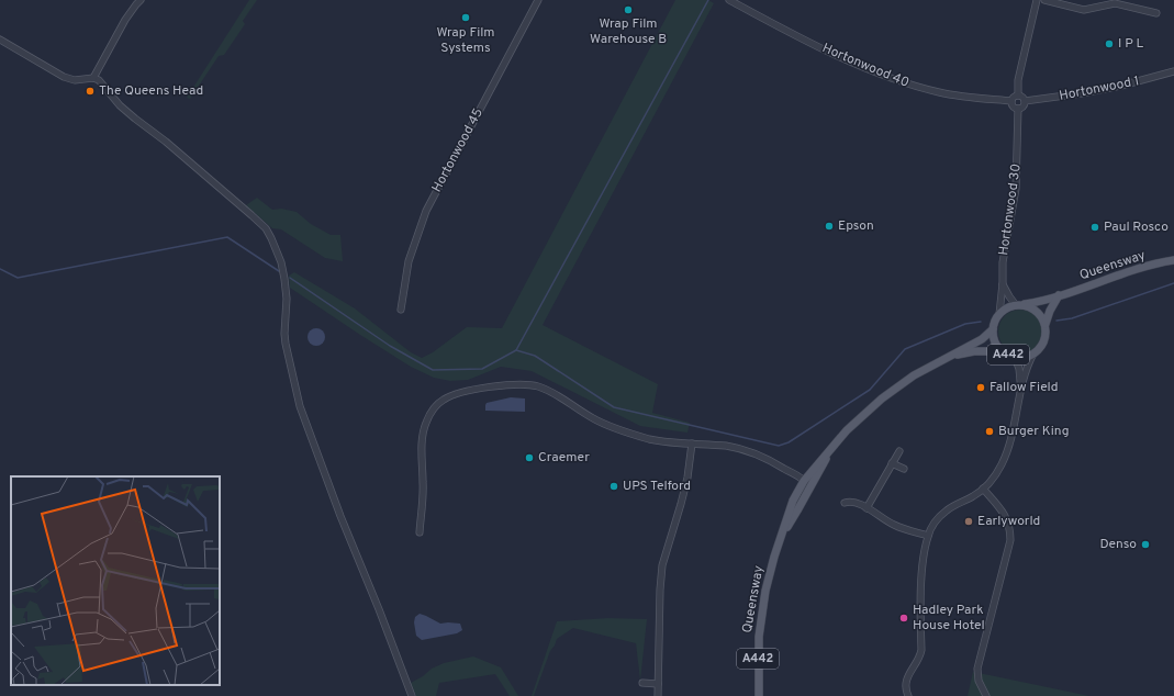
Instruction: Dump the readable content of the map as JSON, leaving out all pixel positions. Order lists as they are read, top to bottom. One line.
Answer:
{"streets":{"main road":["Queensway","A442"],"street":["Hortonwood 40","Hortonwood 1","Hortonwood 45","Hortonwood 30"]},"crossings":[["Hortonwood 40","Hortonwood 1"],["Hortonwood 40","Hortonwood 30"],["Hortonwood 1","Hortonwood 30"],["Hortonwood 30","Queensway"],["Hortonwood 30","A442"],["Queensway","A442"]],"places":["Wrap Film Warehouse B","Wrap Film Systems","I P L","The Queens Head","Epson","Paul Rosco","Fallow Field","Burger King","Craemer","UPS Telford","Earlyworld","Denso","Hadley Park House Hotel"]}
